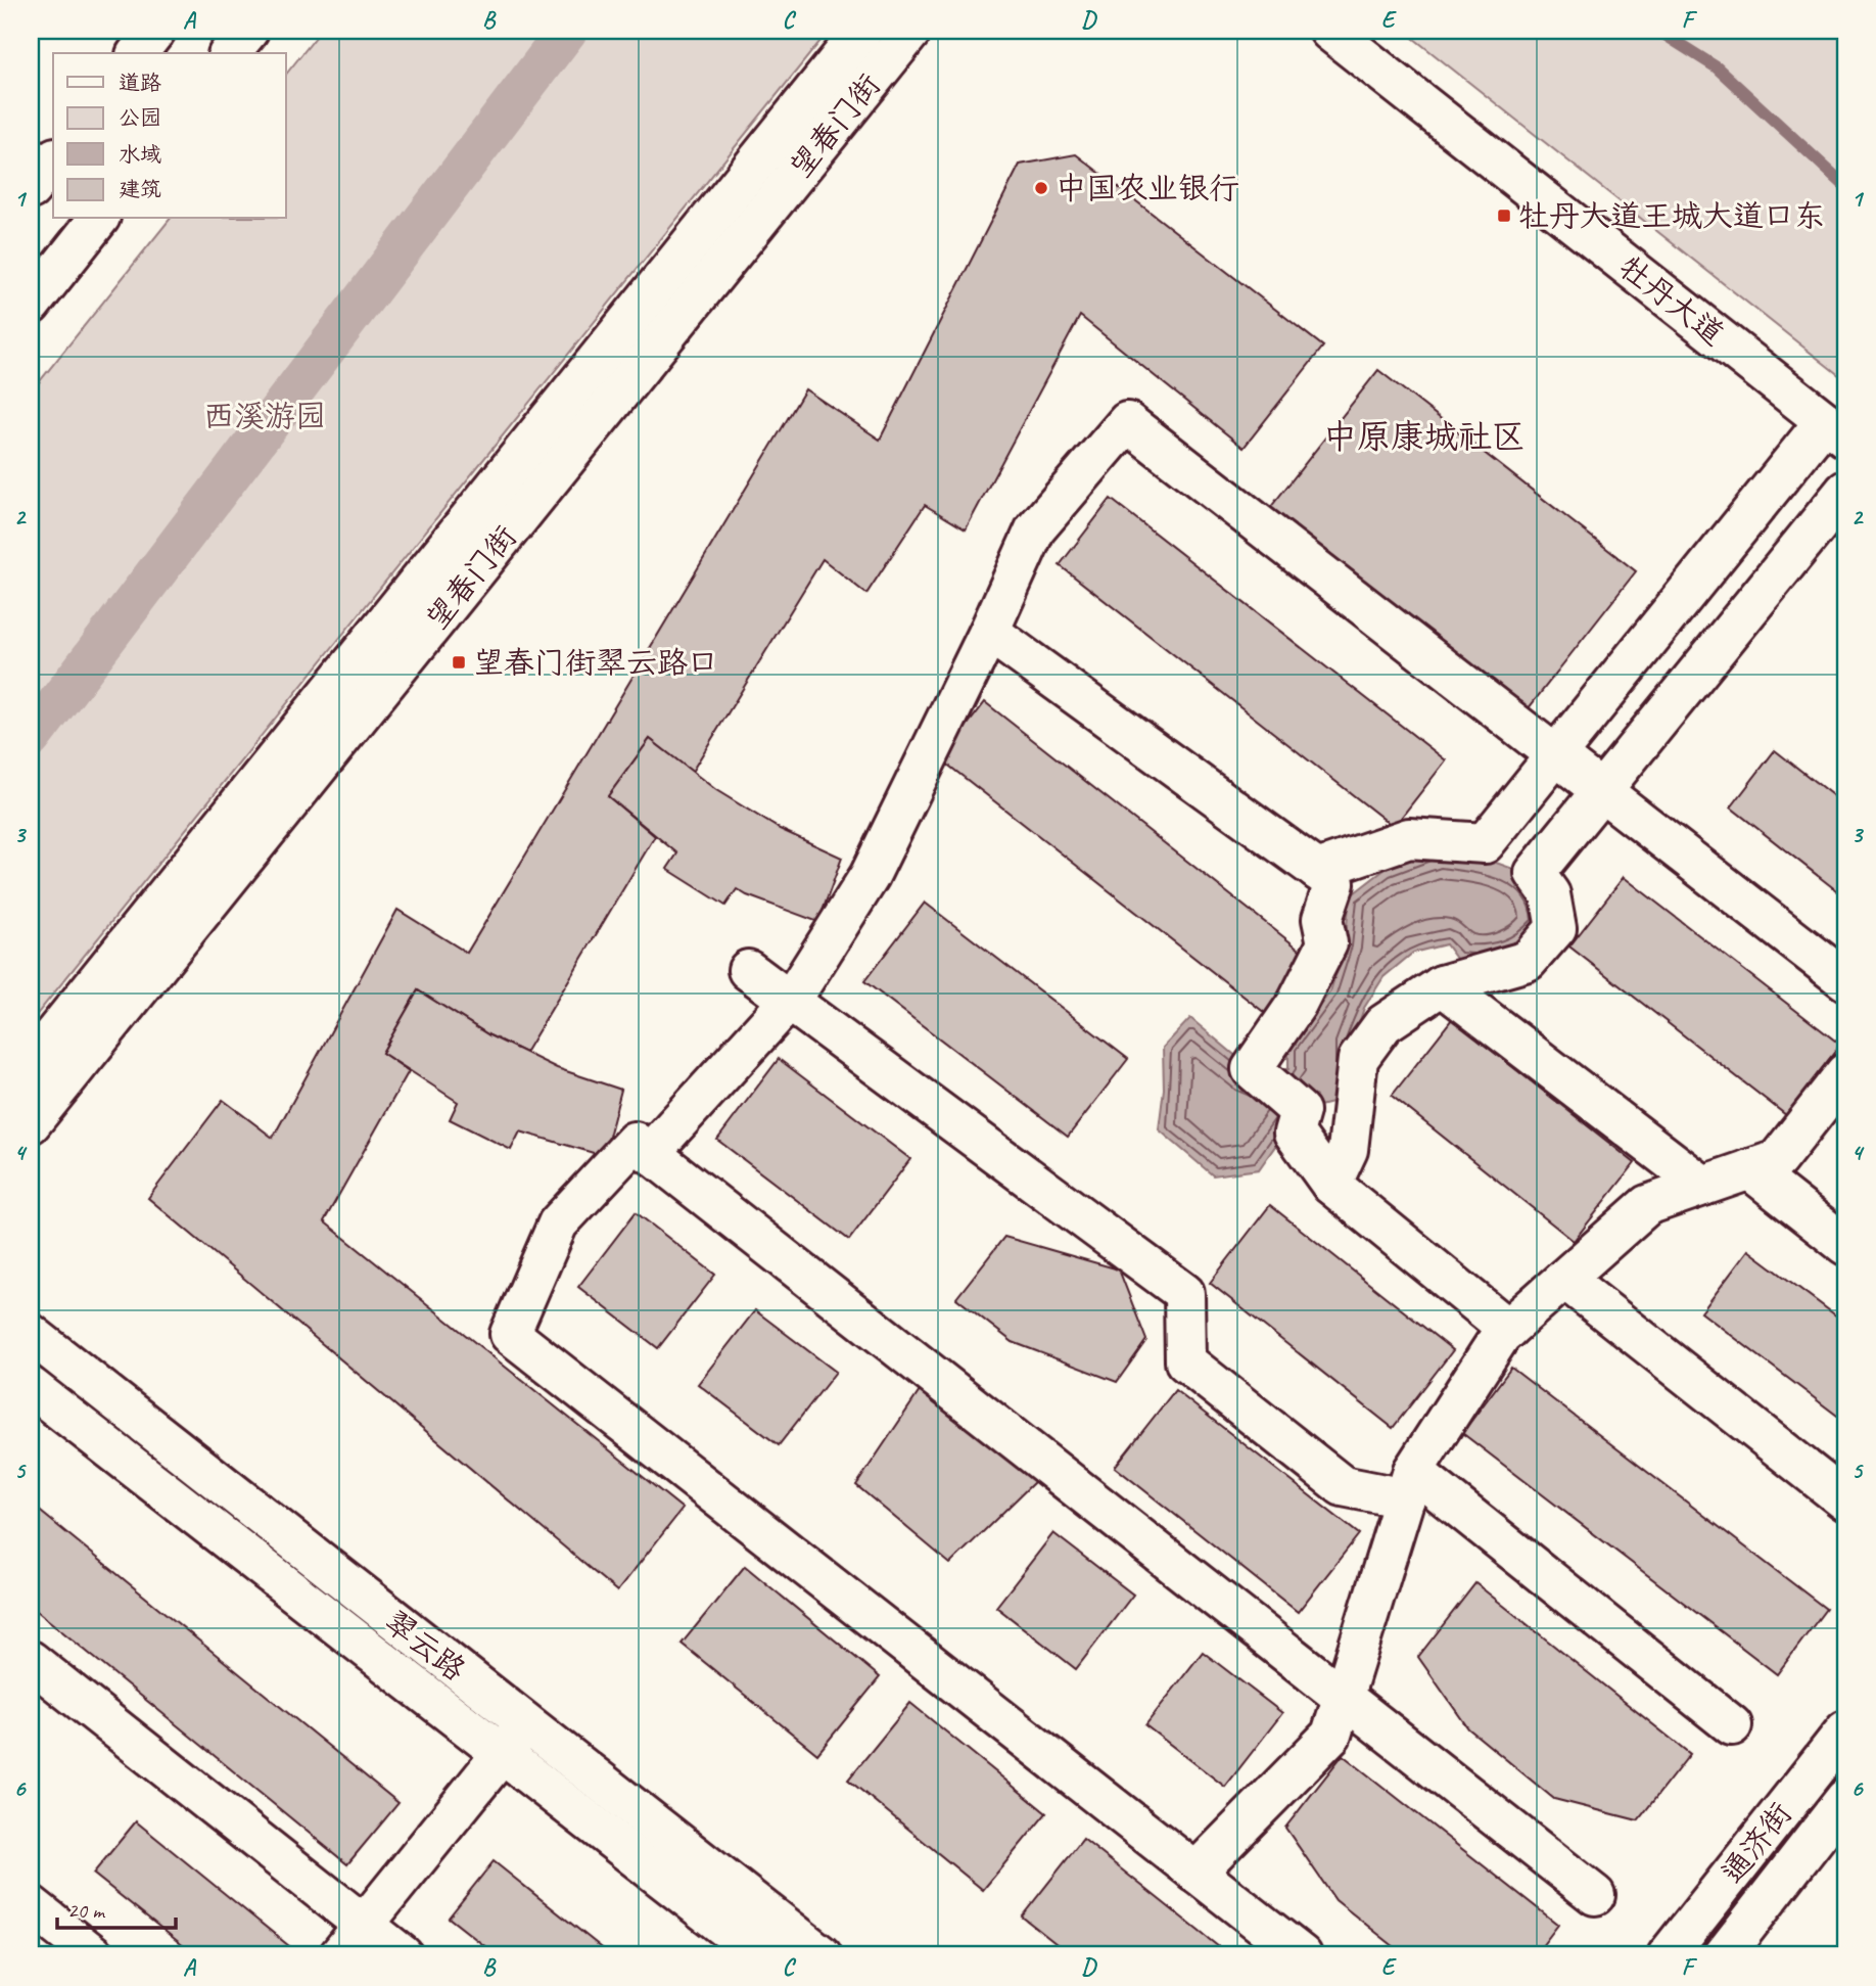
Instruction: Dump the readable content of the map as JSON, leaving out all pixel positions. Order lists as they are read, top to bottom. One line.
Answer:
{"streets":{"main road":["望春门街","牡丹大道","翠云路","通济街"]},"districts":["中原康城社区"],"parks":["西溪游园"],"places":{"other":["中国农业银行"],"transit":["牡丹大道王城大道口东","望春门街翠云路口"]},"legend":["道路","公园","水域","建筑"],"scale_bar":"20 m","grid":{"columns":["A","B","C","D","E","F"],"rows":["1","2","3","4","5","6"]}}
